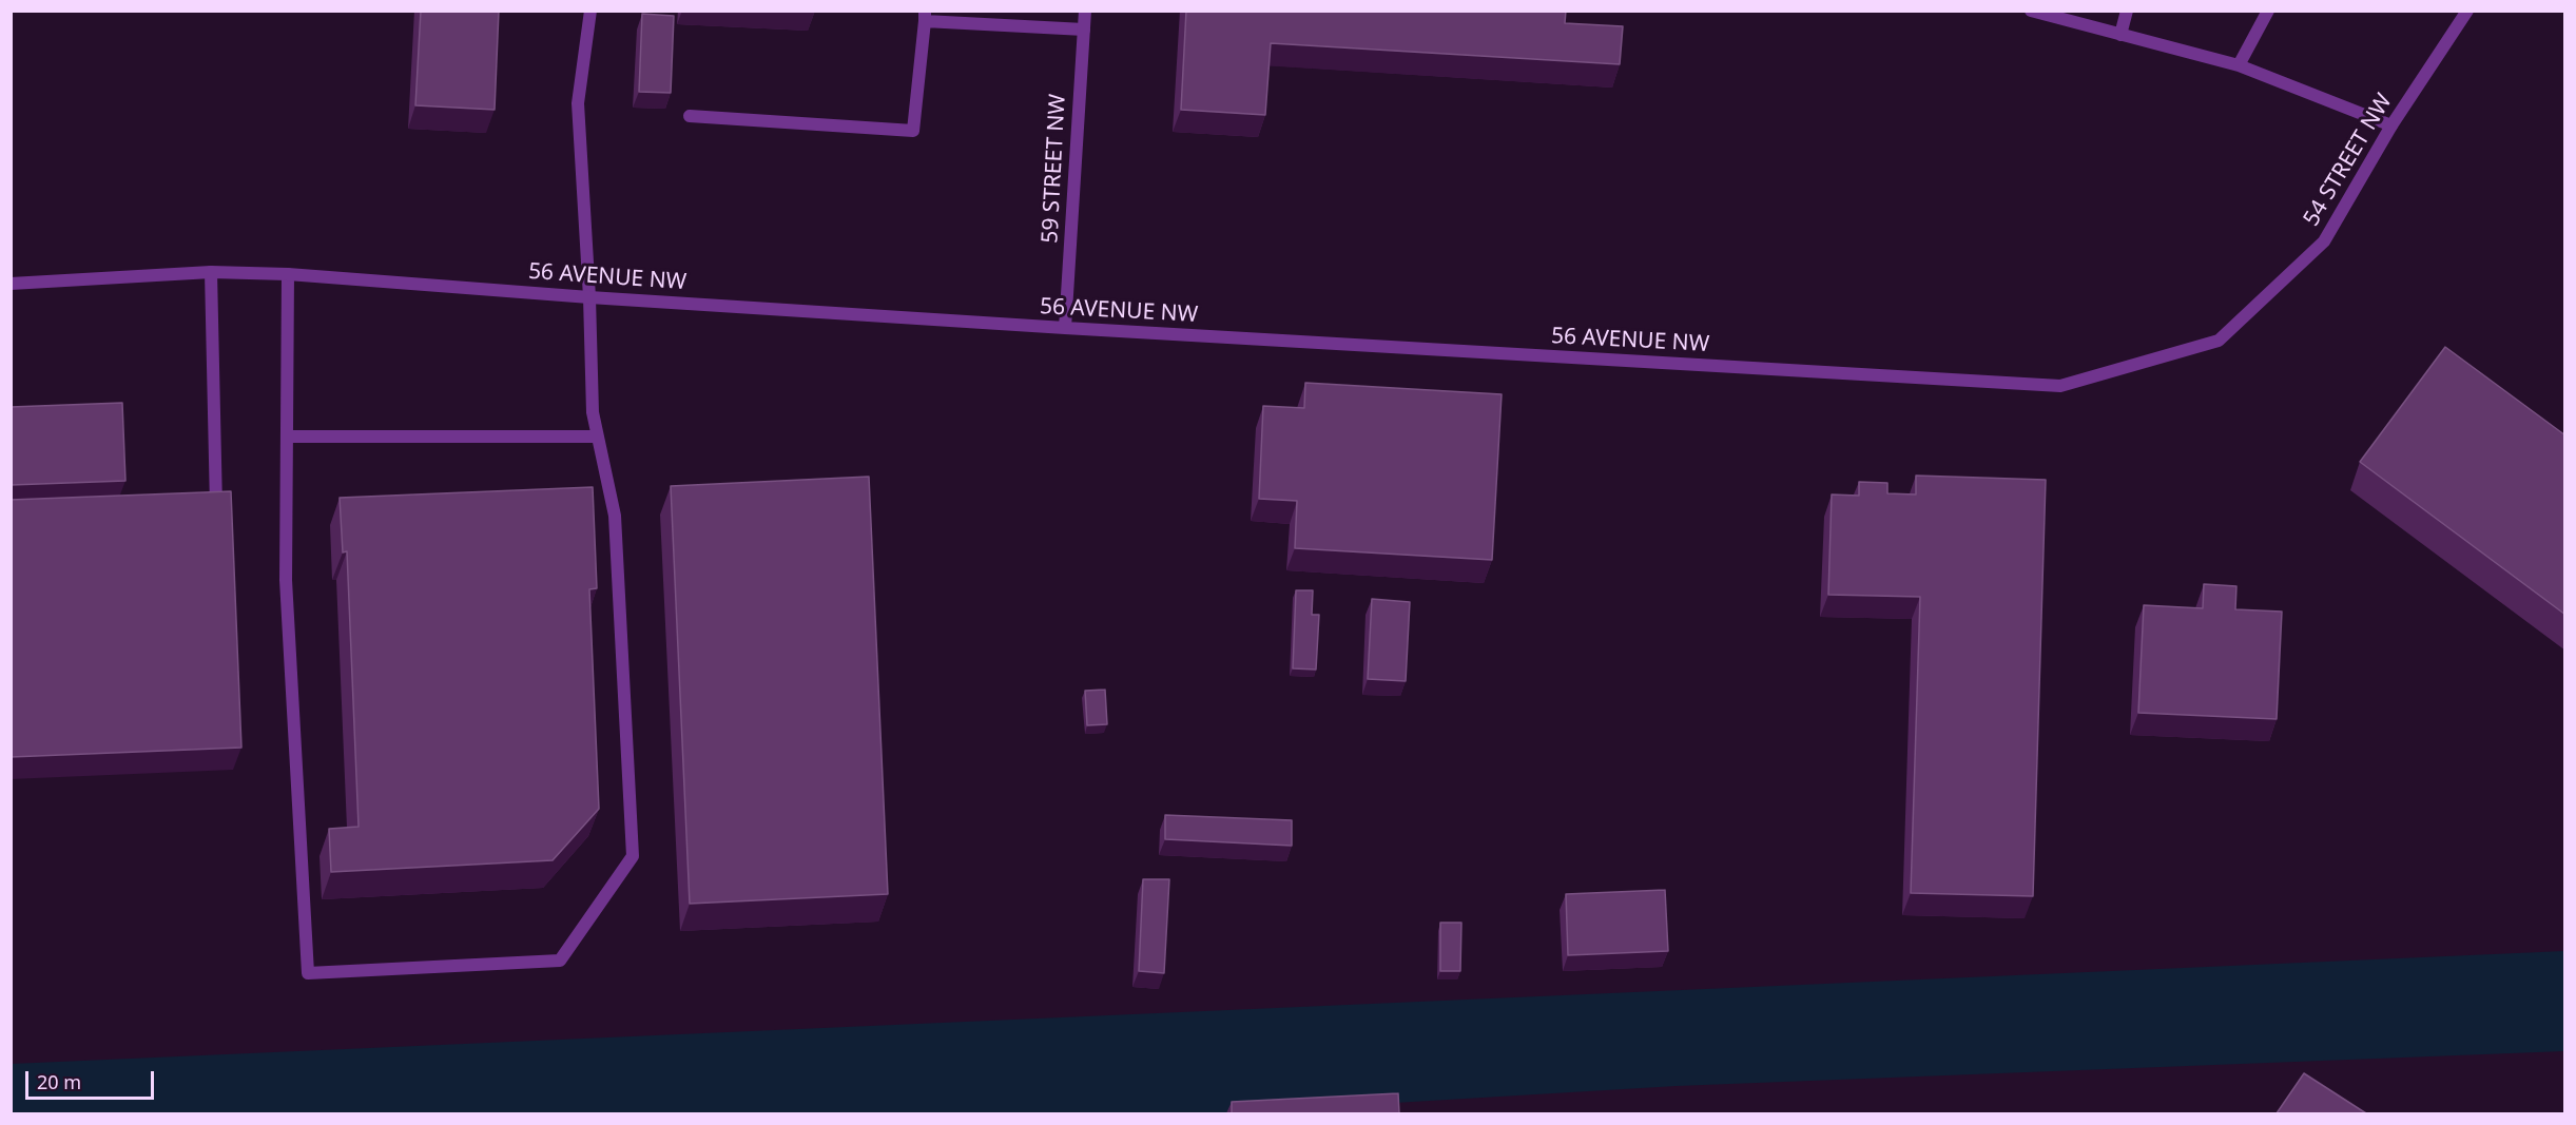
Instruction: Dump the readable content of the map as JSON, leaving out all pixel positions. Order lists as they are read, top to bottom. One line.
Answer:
{"streets":{"street":["54 STREET NW","59 STREET NW","56 AVENUE NW"]},"crossings":[["54 STREET NW","56 AVENUE NW"],["59 STREET NW","56 AVENUE NW"]],"scale_bar":"20 m"}
